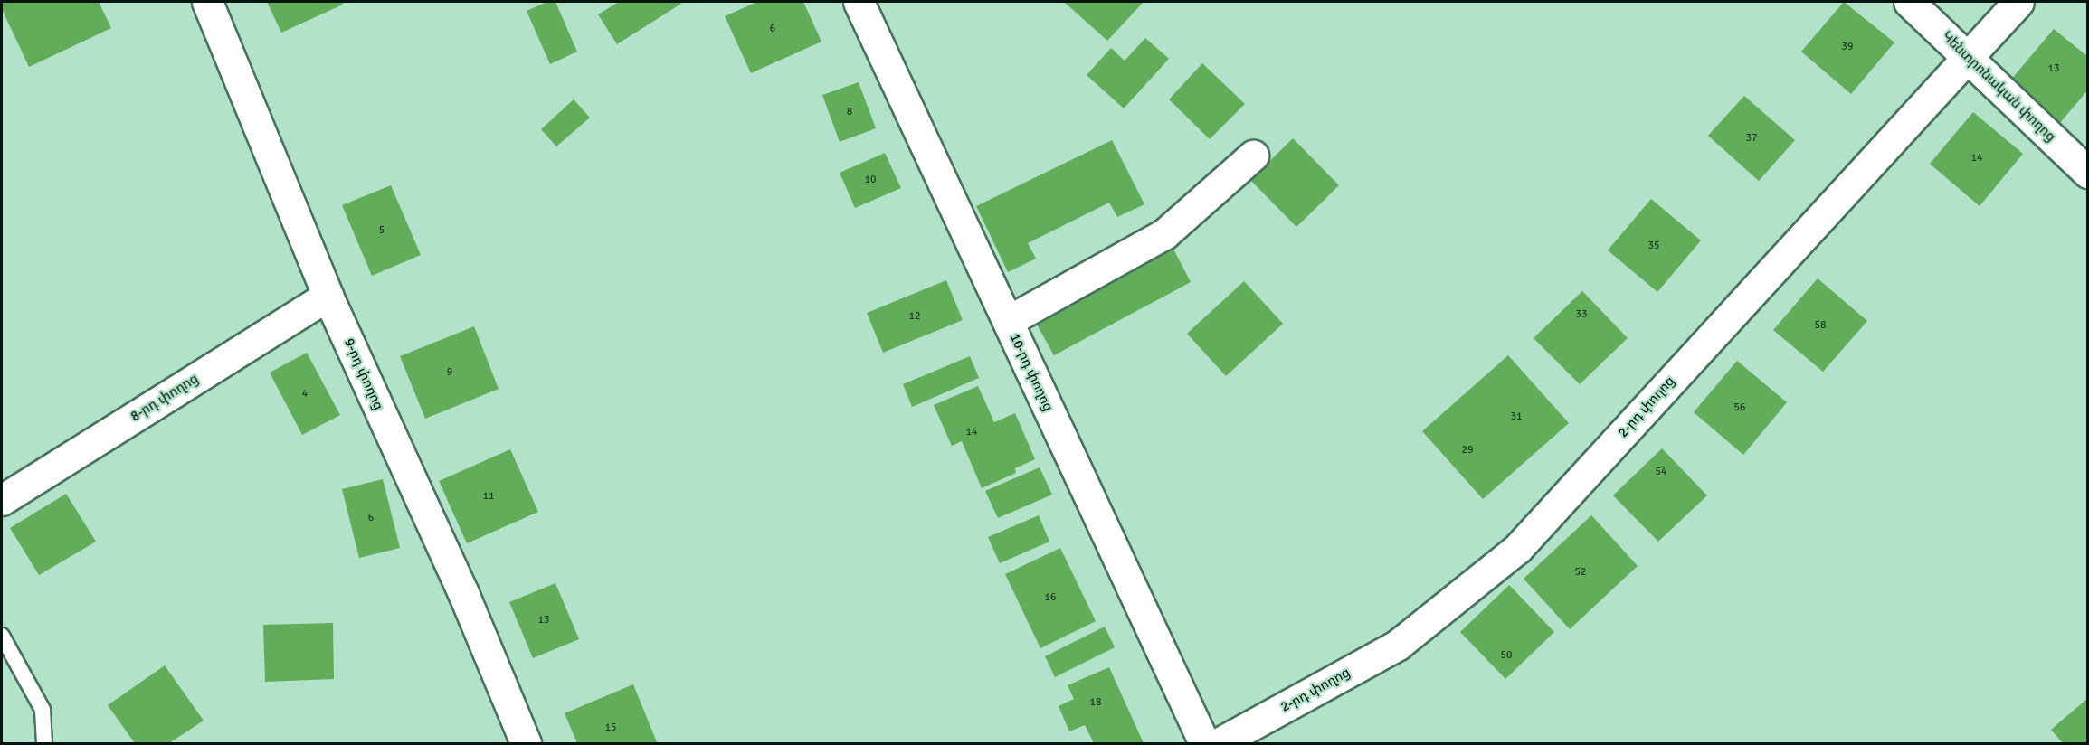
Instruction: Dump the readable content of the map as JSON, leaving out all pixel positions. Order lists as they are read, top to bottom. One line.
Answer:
{"streets":{"street":["Կենտրոնական փողոց","10-րդ փողոց","9-րդ փողոց","8-րդ փողոց","2-րդ փողոց"]},"crossings":[["Կենտրոնական փողոց","2-րդ փողոց"],["9-րդ փողոց","8-րդ փողոց"]],"house_numbers":["6","39","13","8","37","14","10","5","35","33","12","58","9","4","56","31","14","29","54","11","6","52","16","13","50","18","15"]}
